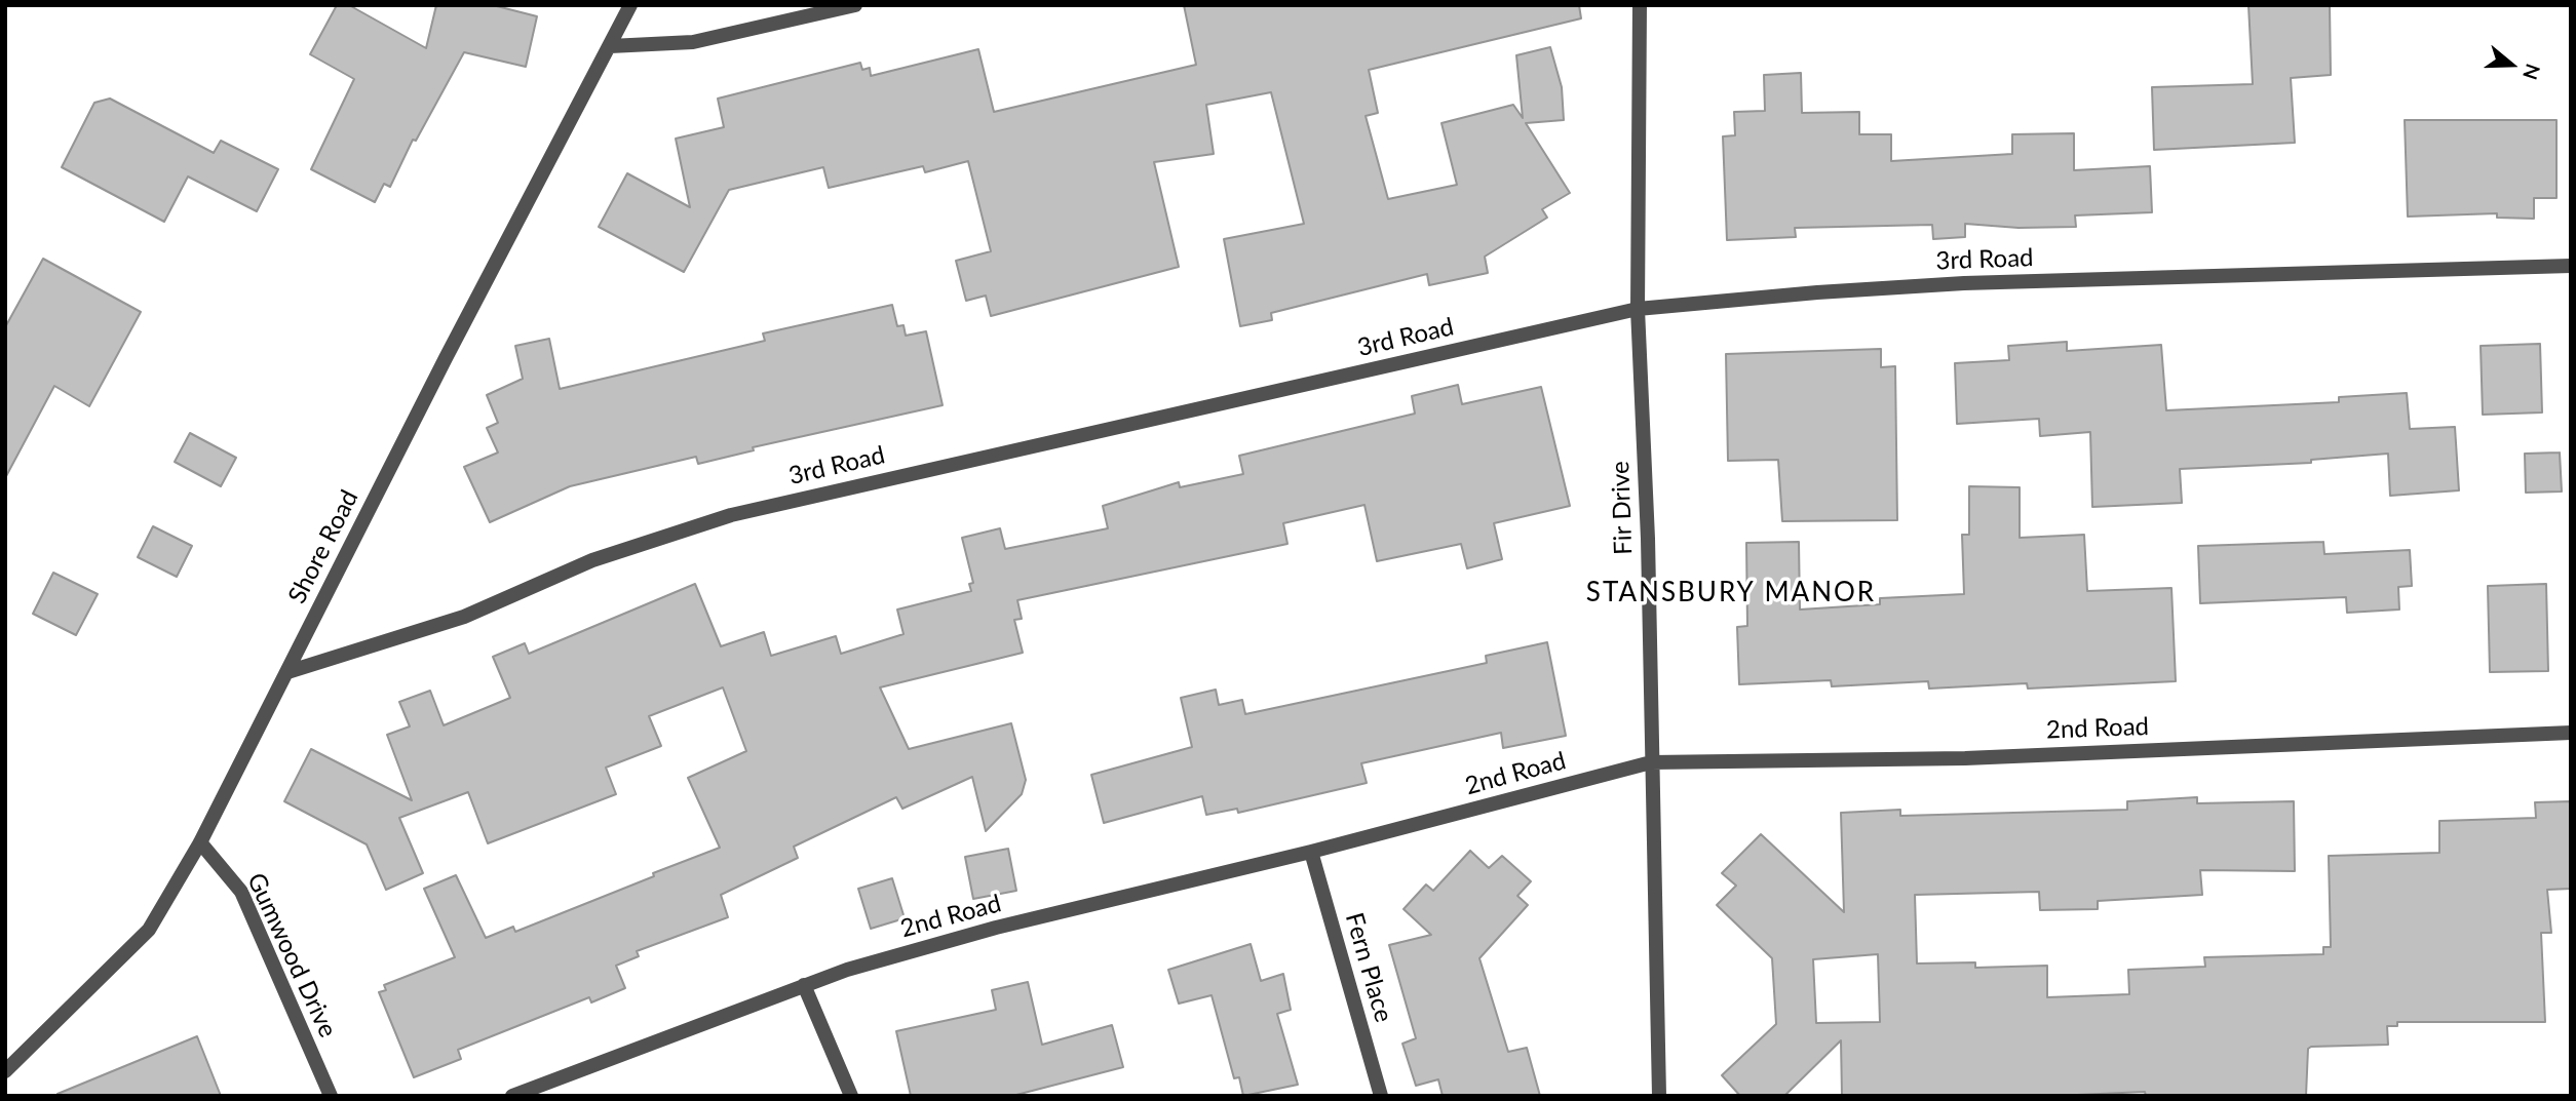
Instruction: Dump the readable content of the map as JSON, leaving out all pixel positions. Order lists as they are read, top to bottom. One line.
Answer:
{"streets":{"street":["3rd Road","Fir Drive","Shore Road","2nd Road","Gumwood Drive","Fern Place"]},"crossings":[["3rd Road","Fir Drive"],["3rd Road","Shore Road"],["Fir Drive","2nd Road"],["Shore Road","Gumwood Drive"],["2nd Road","Fern Place"]],"districts":["STANSBURY MANOR"],"north":"right"}
